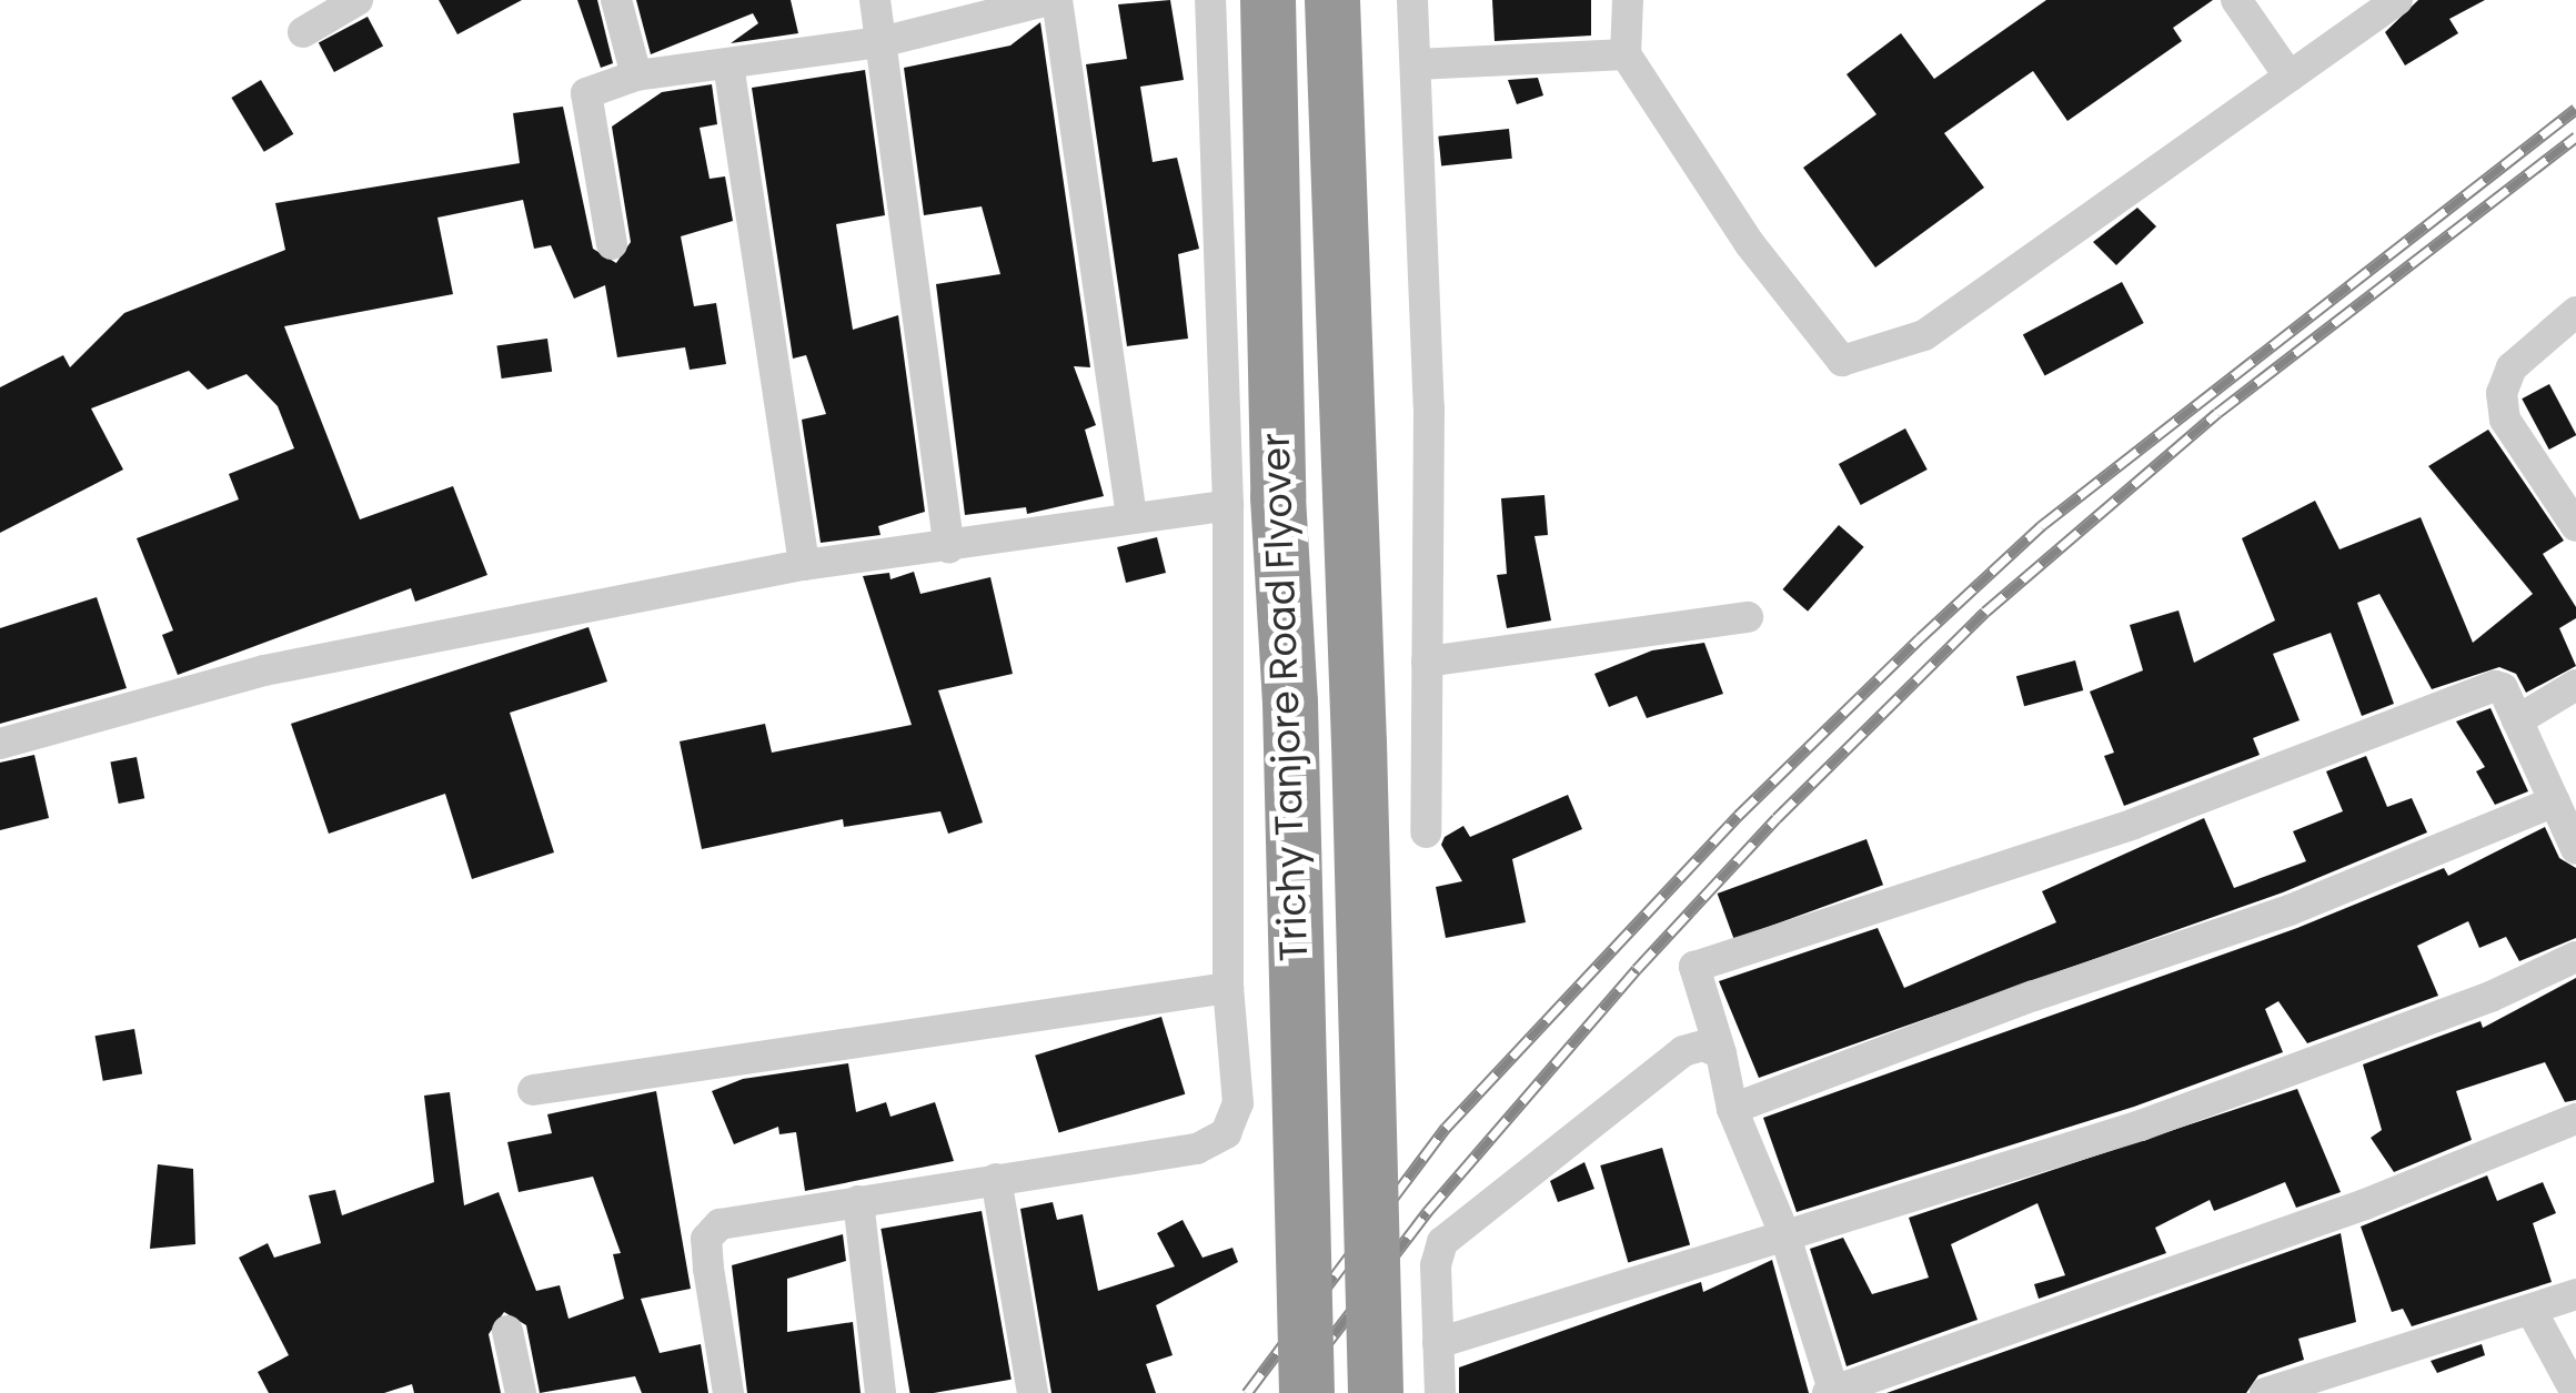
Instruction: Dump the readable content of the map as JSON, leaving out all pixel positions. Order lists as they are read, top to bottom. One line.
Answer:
{"streets":{"highway":["Trichy Tanjore Road Flyover"]}}
